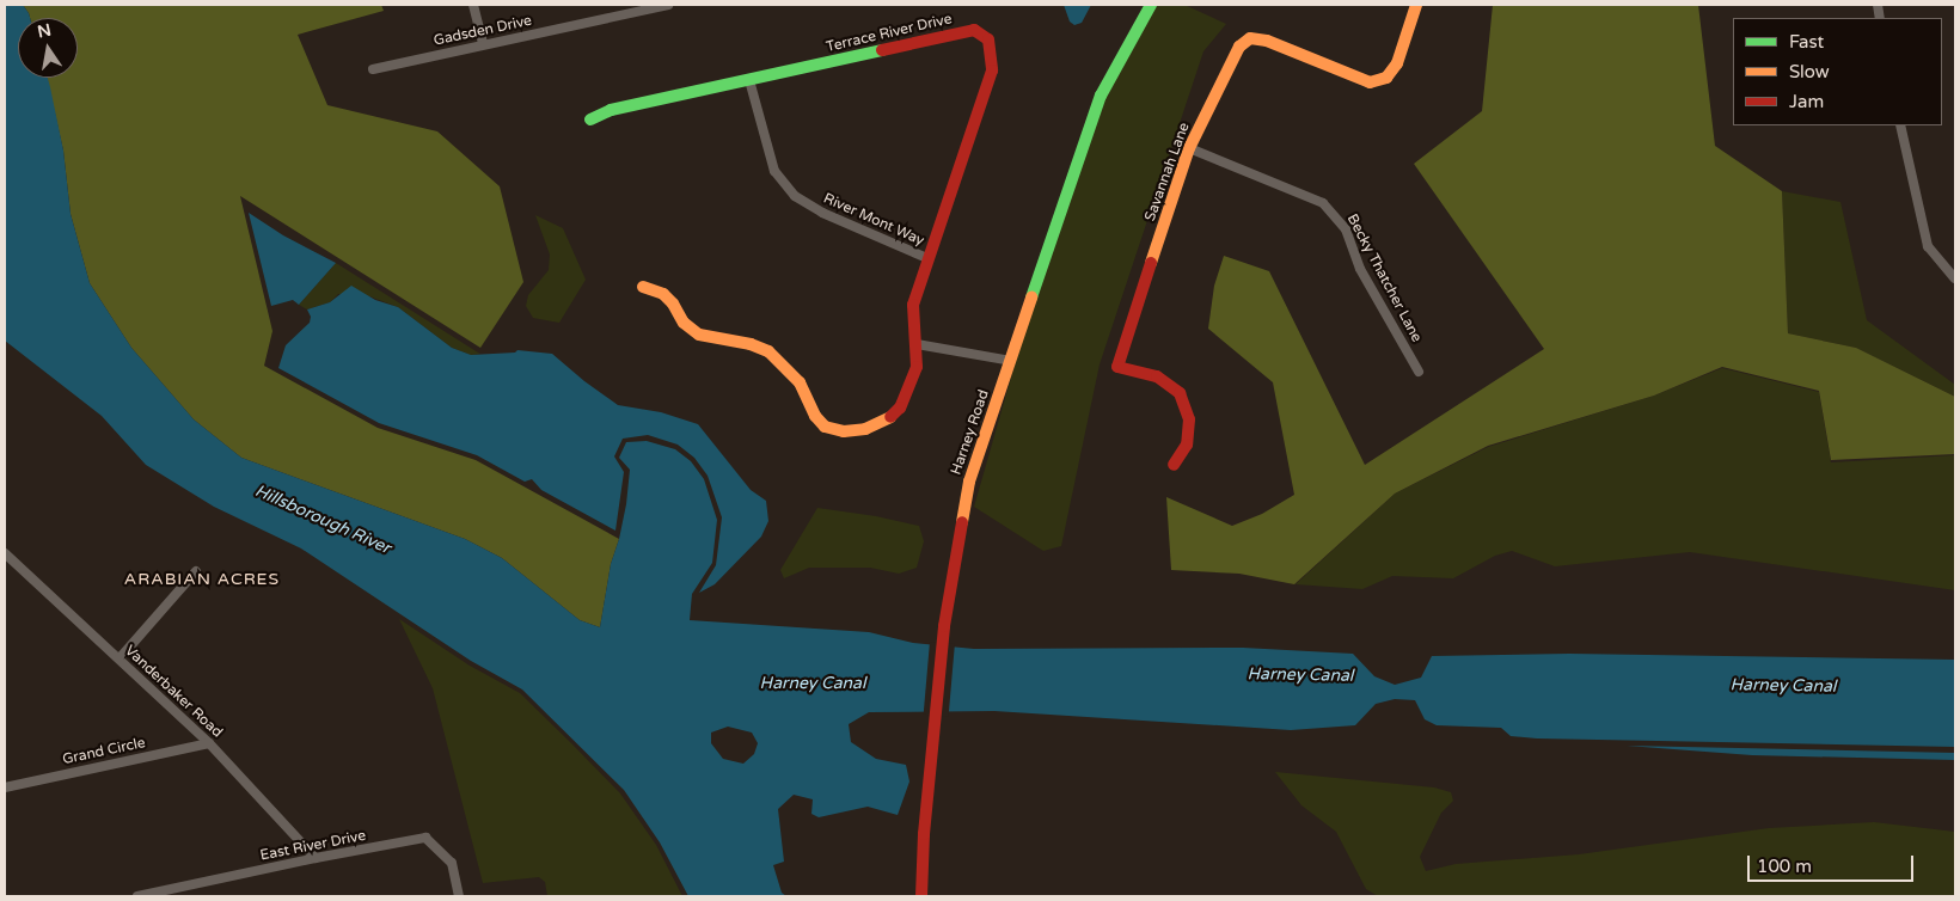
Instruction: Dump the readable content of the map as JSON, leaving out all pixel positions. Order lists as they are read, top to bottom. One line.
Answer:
{"streets":{"street":["Gadsden Drive","Terrace River Drive","Savannah Lane","River Mont Way","Becky Thatcher Lane","Harney Road","Vanderbaker Road","Grand Circle","East River Drive"]},"crossings":[["Terrace River Drive","River Mont Way"],["Savannah Lane","Becky Thatcher Lane"],["Vanderbaker Road","Grand Circle"],["Vanderbaker Road","East River Drive"]],"districts":["ARABIAN ACRES"],"water":["Hillsborough River","Harney Canal"],"legend":["Fast","Slow","Jam"],"scale_bar":"100 m","north":"top"}
